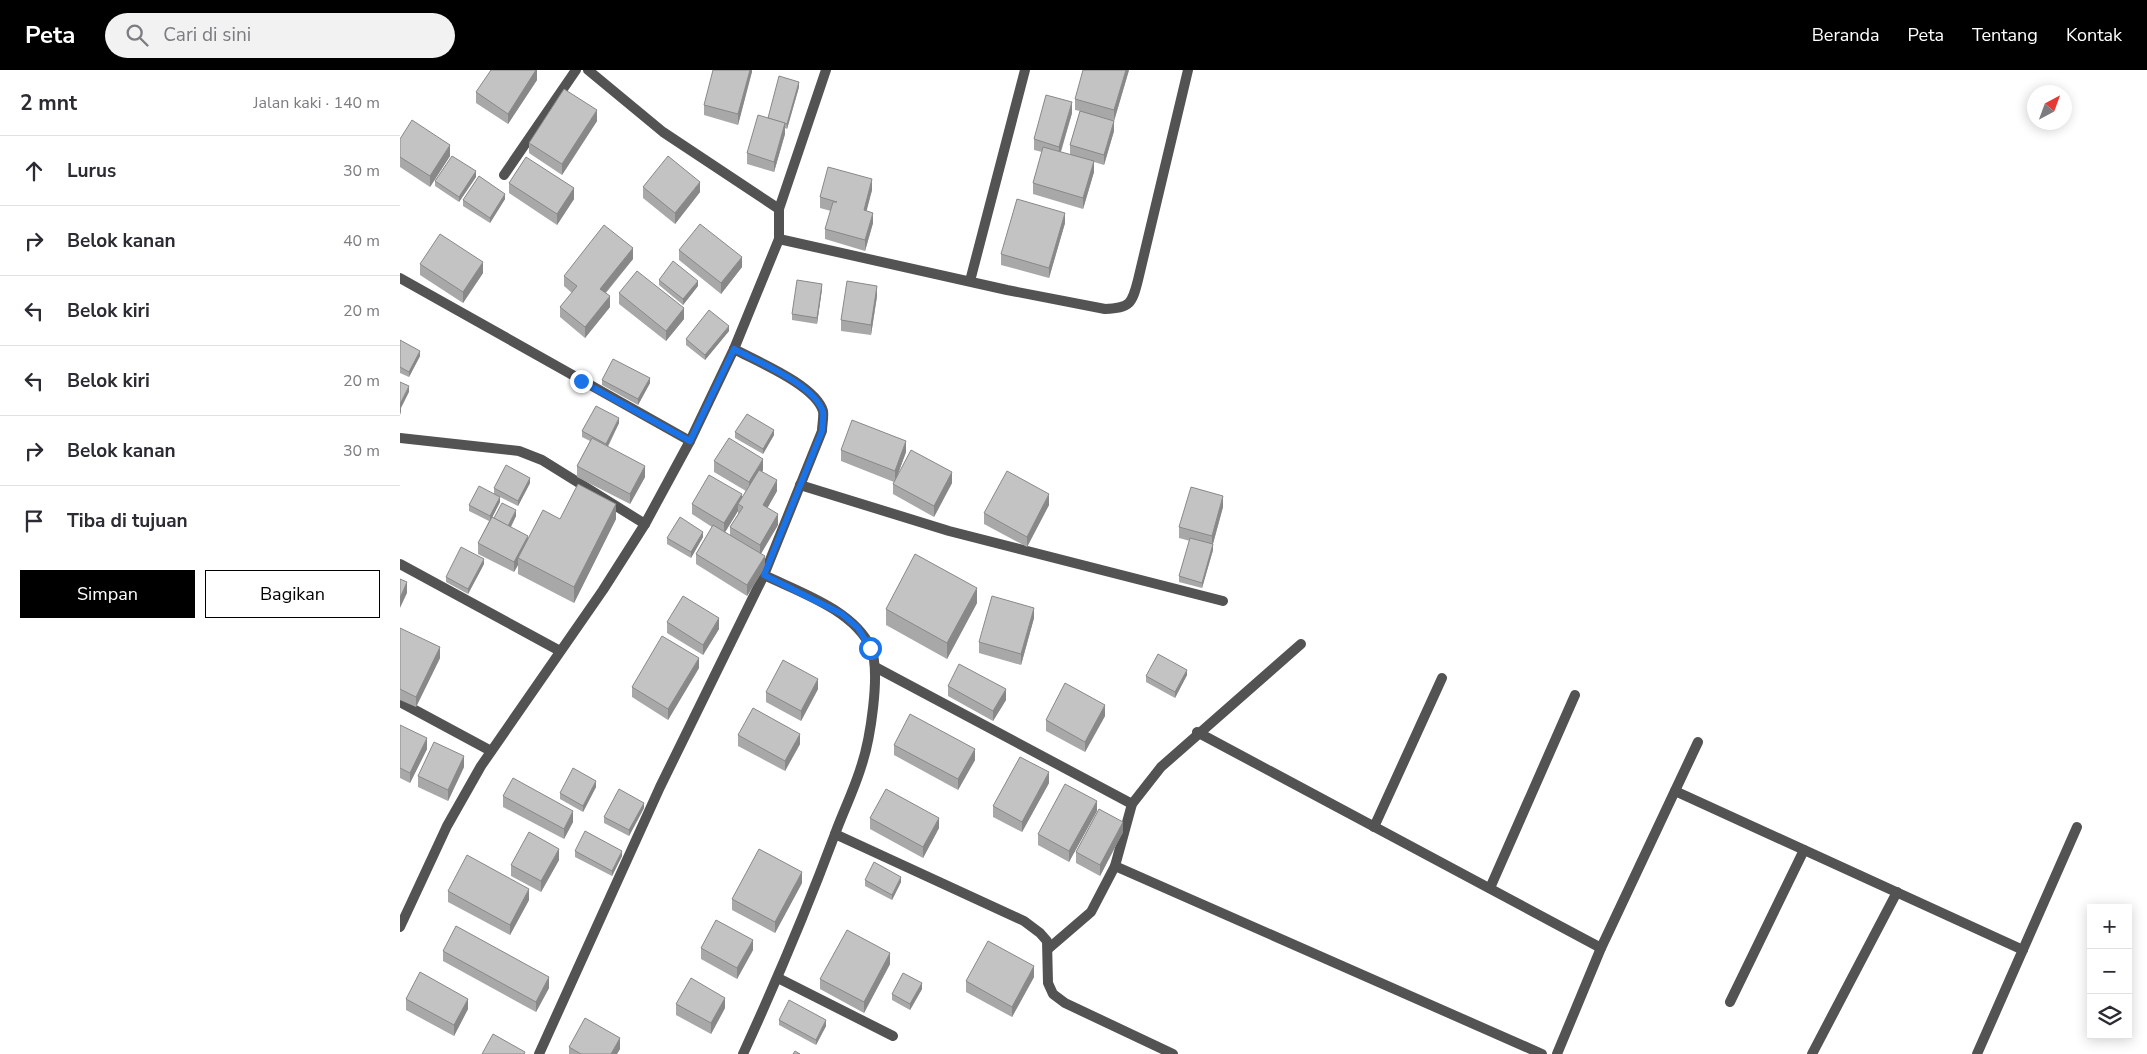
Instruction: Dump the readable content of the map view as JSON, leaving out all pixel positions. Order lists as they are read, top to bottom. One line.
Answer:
{"north":"top right","page":{"header":"Peta","search":"Cari di sini","nav":["Beranda","Peta","Tentang","Kontak"],"heading":["2 mnt","Jalan kaki · 140 m"],"list":[["Lurus","30 m"],["Belok kanan","40 m"],["Belok kiri","20 m"],["Belok kiri","20 m"],["Belok kanan","30 m"],"Tiba di tujuan"],"buttons":["Simpan","Bagikan"],"map_buttons":["+","−"]}}
